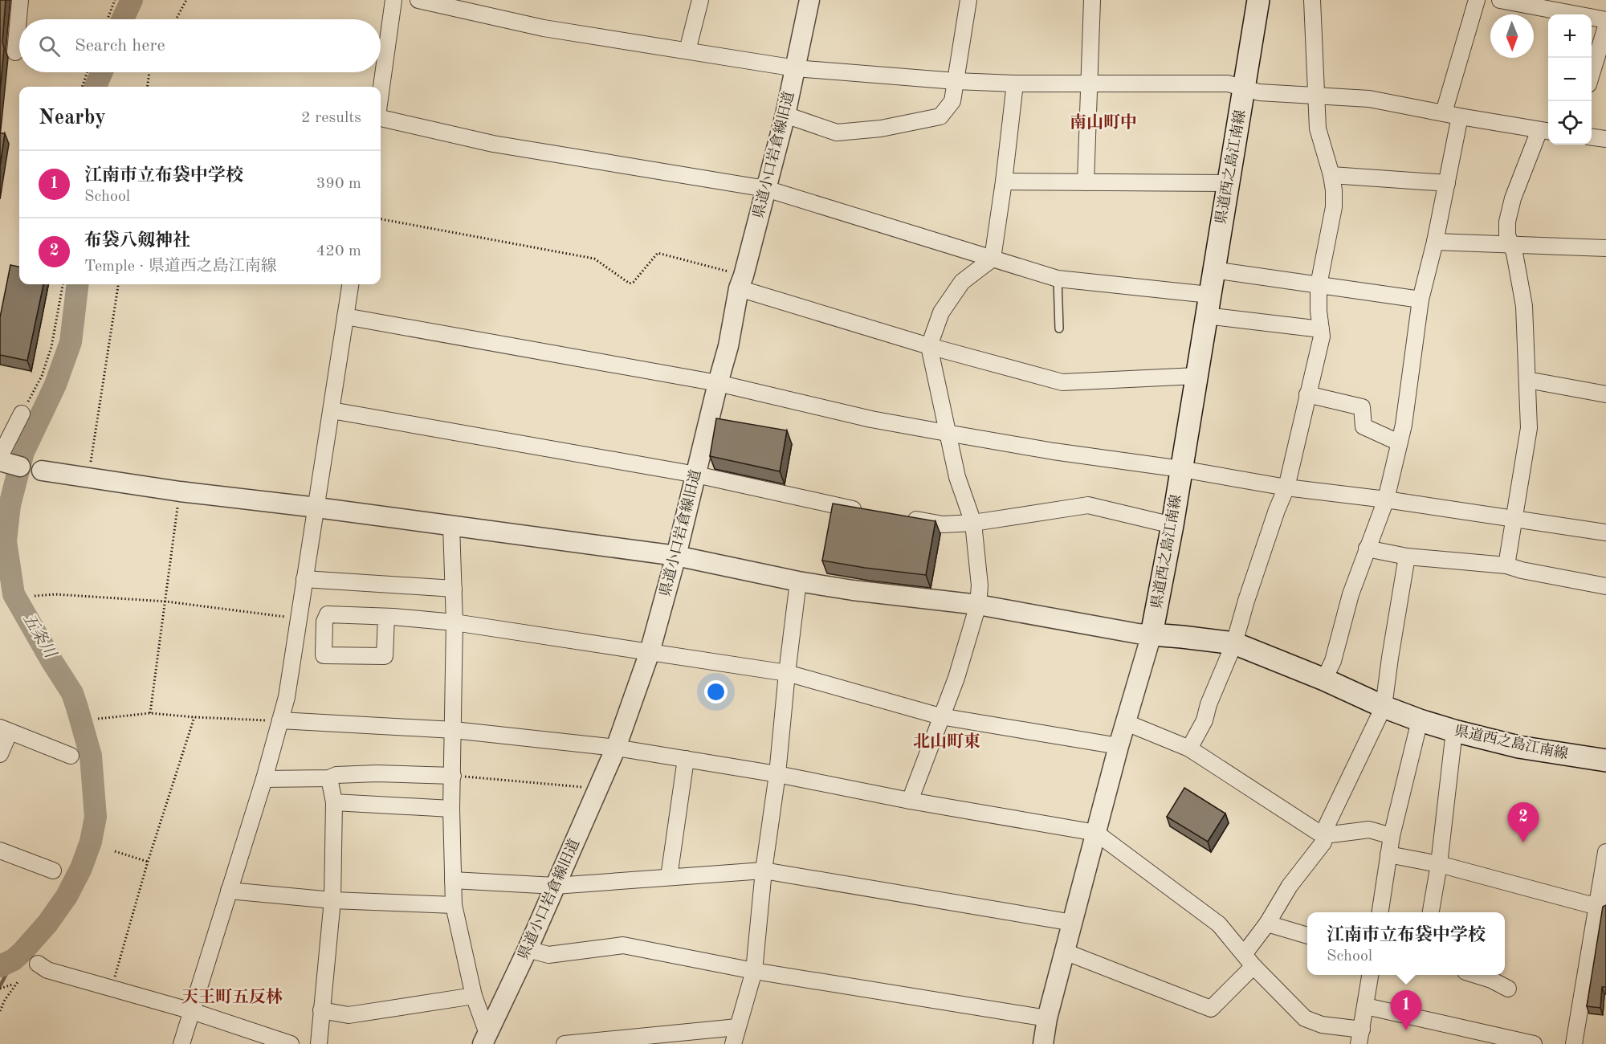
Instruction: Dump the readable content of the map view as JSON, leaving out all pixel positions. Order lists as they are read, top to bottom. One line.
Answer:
{"streets":{"main road":["県道西之島江南線"],"street":["県道小口岩倉線旧道"]},"districts":["南山町中","北山町東","天王町五反林"],"water":["五条川"],"north":"bottom","page":{"map_buttons":["+","−"],"search":"Search here","heading":["Nearby","2 results"],"list":[{"mark":"1","name":"江南市立布袋中学校","note":"School","value":"390 m"},{"mark":"2","name":"布袋八剱神社","note":"Temple · 県道西之島江南線","value":"420 m"}],"pins":["2","1"],"popup":["江南市立布袋中学校","School"]}}
